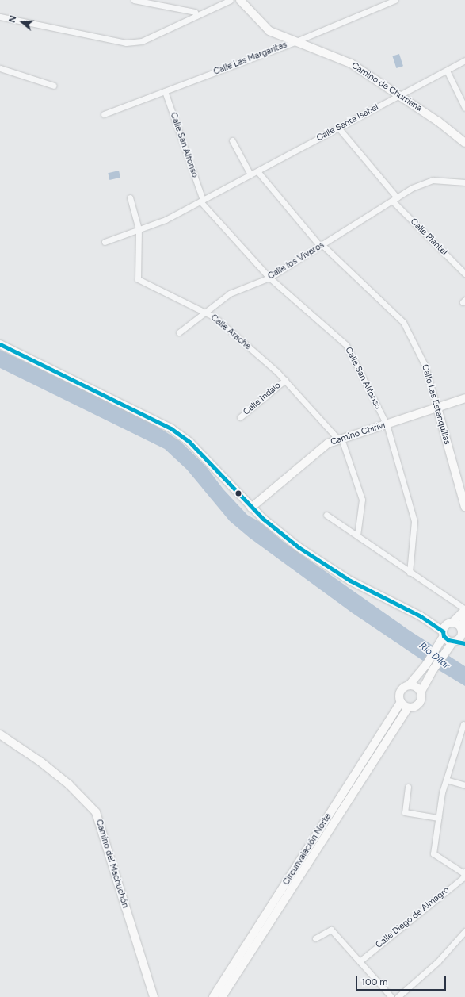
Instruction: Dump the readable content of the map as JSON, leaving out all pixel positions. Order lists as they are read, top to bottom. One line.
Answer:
{"streets":{"street":["Calle Las Margaritas","Camino de Churriana","Calle Santa Isabel","Calle San Alfonso","Calle Plantel","Calle los Viveros","Calle Arache","Calle Indalo","Calle Las Estanquillas","Camino Chirivi","Circunvalación Norte","Camino del Machuchón","Calle Diego de Almagro"]},"crossings":[["Calle Las Margaritas","Camino de Churriana"],["Calle Las Margaritas","Calle San Alfonso"],["Camino de Churriana","Calle Santa Isabel"],["Calle Santa Isabel","Calle San Alfonso"],["Calle Santa Isabel","Calle Arache"],["Calle Santa Isabel","Calle Las Estanquillas"],["Calle San Alfonso","Calle los Viveros"],["Calle San Alfonso","Camino Chirivi"],["Calle Plantel","Calle los Viveros"],["Calle los Viveros","Calle Arache"],["Calle los Viveros","Calle Las Estanquillas"],["Calle Arache","Calle Indalo"],["Calle Arache","Camino Chirivi"],["Calle Las Estanquillas","Camino Chirivi"]],"water":["Río Dílar"],"scale_bar":"100 m","north":"left"}
